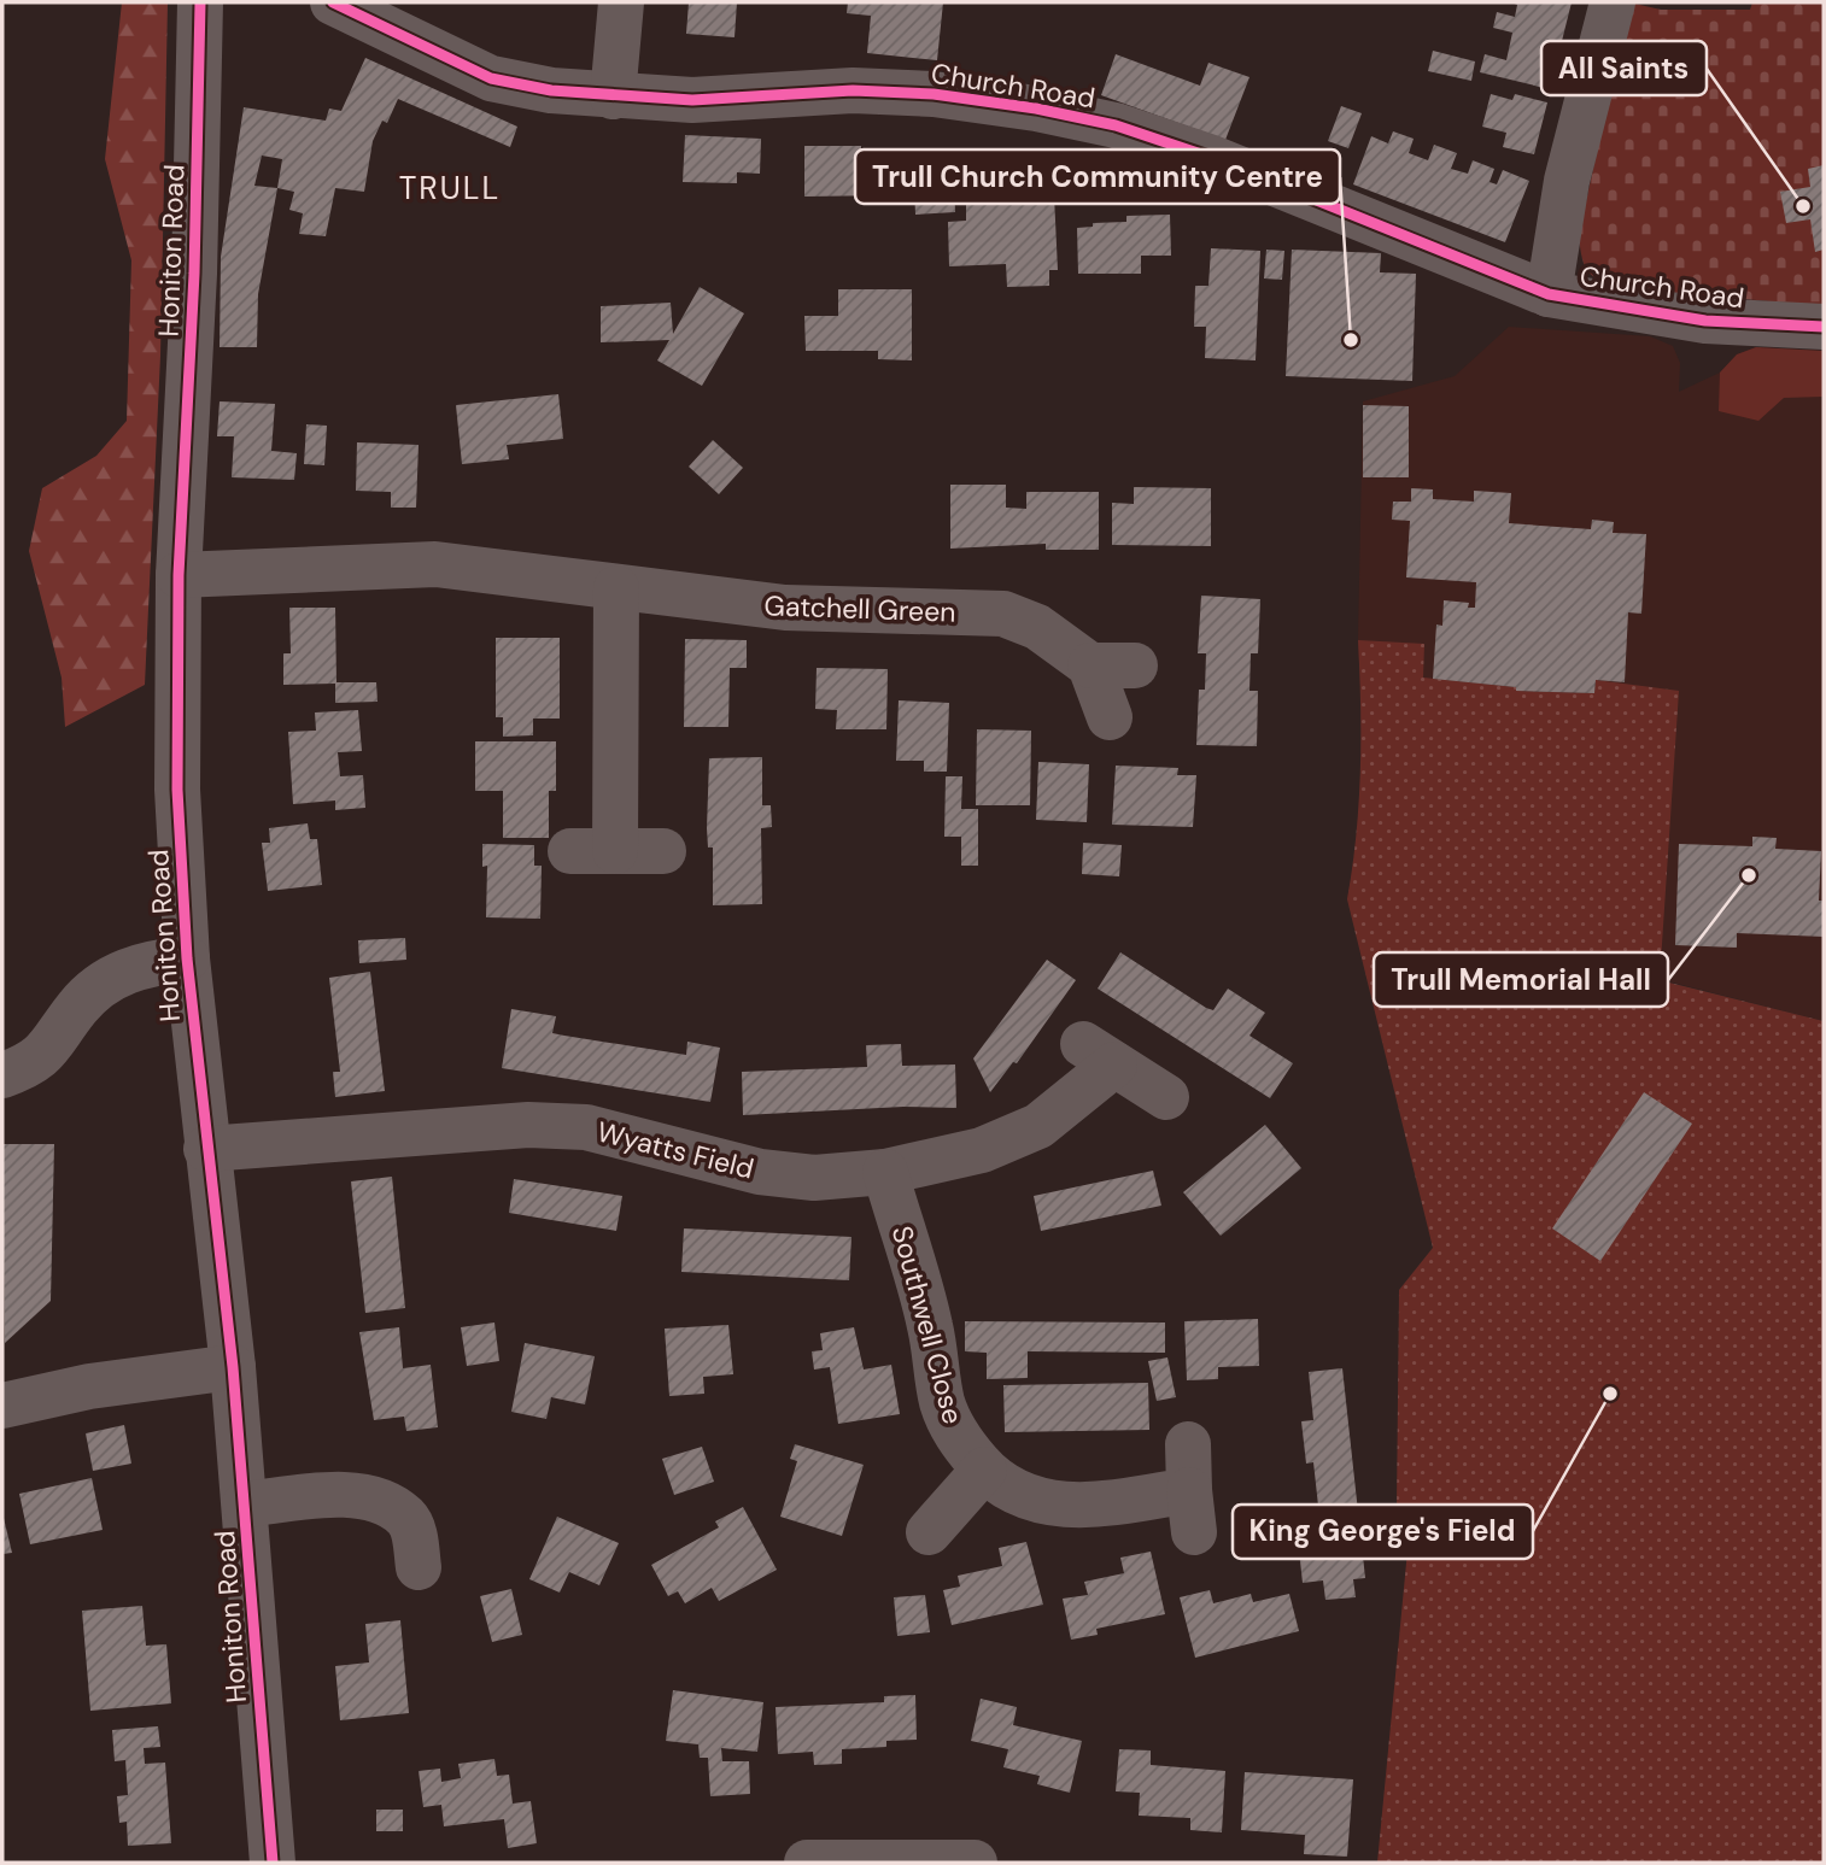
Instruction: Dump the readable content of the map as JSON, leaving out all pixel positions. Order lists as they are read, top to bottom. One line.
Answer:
{"streets":{"street":["Church Road","Honiton Road","Gatchell Green","Wyatts Field","Southwell Close"]},"crossings":[["Honiton Road","Gatchell Green"],["Honiton Road","Wyatts Field"],["Wyatts Field","Southwell Close"]],"districts":["TRULL"],"places":["All Saints","Trull Church Community Centre","Trull Memorial Hall","King George's Field"]}
